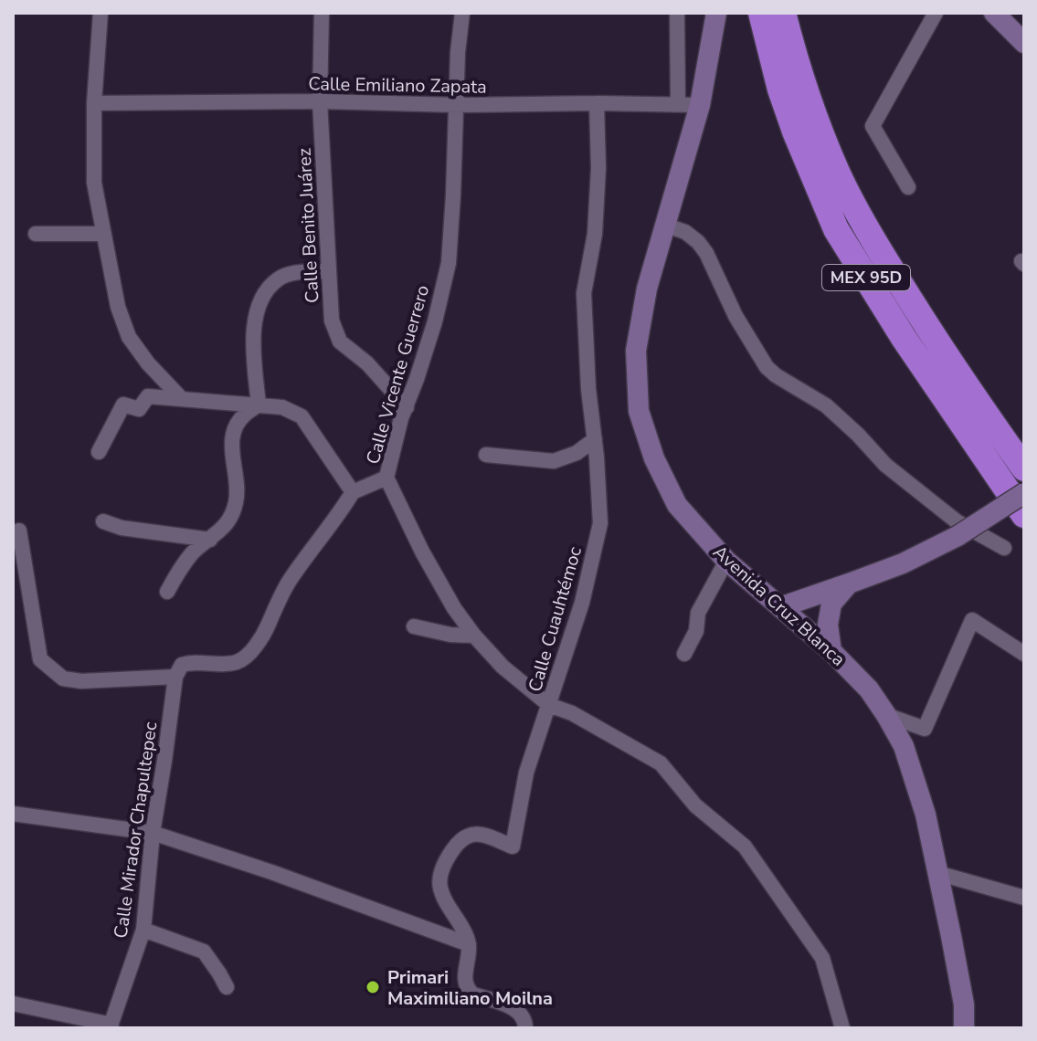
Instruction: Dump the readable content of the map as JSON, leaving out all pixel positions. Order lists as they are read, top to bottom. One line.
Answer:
{"streets":{"highway":["MEX 95D"],"main road":["Avenida Cruz Blanca"],"street":["Calle Emiliano Zapata","Calle Benito Juárez","Calle Vicente Guerrero","Calle Cuauhtémoc","Calle Mirador Chapultepec"]},"crossings":[["Calle Emiliano Zapata","Calle Benito Juárez"],["Calle Emiliano Zapata","Calle Vicente Guerrero"],["Calle Emiliano Zapata","Avenida Cruz Blanca"],["Calle Emiliano Zapata","Calle Cuauhtémoc"],["Calle Benito Juárez","Calle Vicente Guerrero"],["Calle Vicente Guerrero","Calle Cuauhtémoc"]],"places":["Primari Maximiliano Moilna"]}
